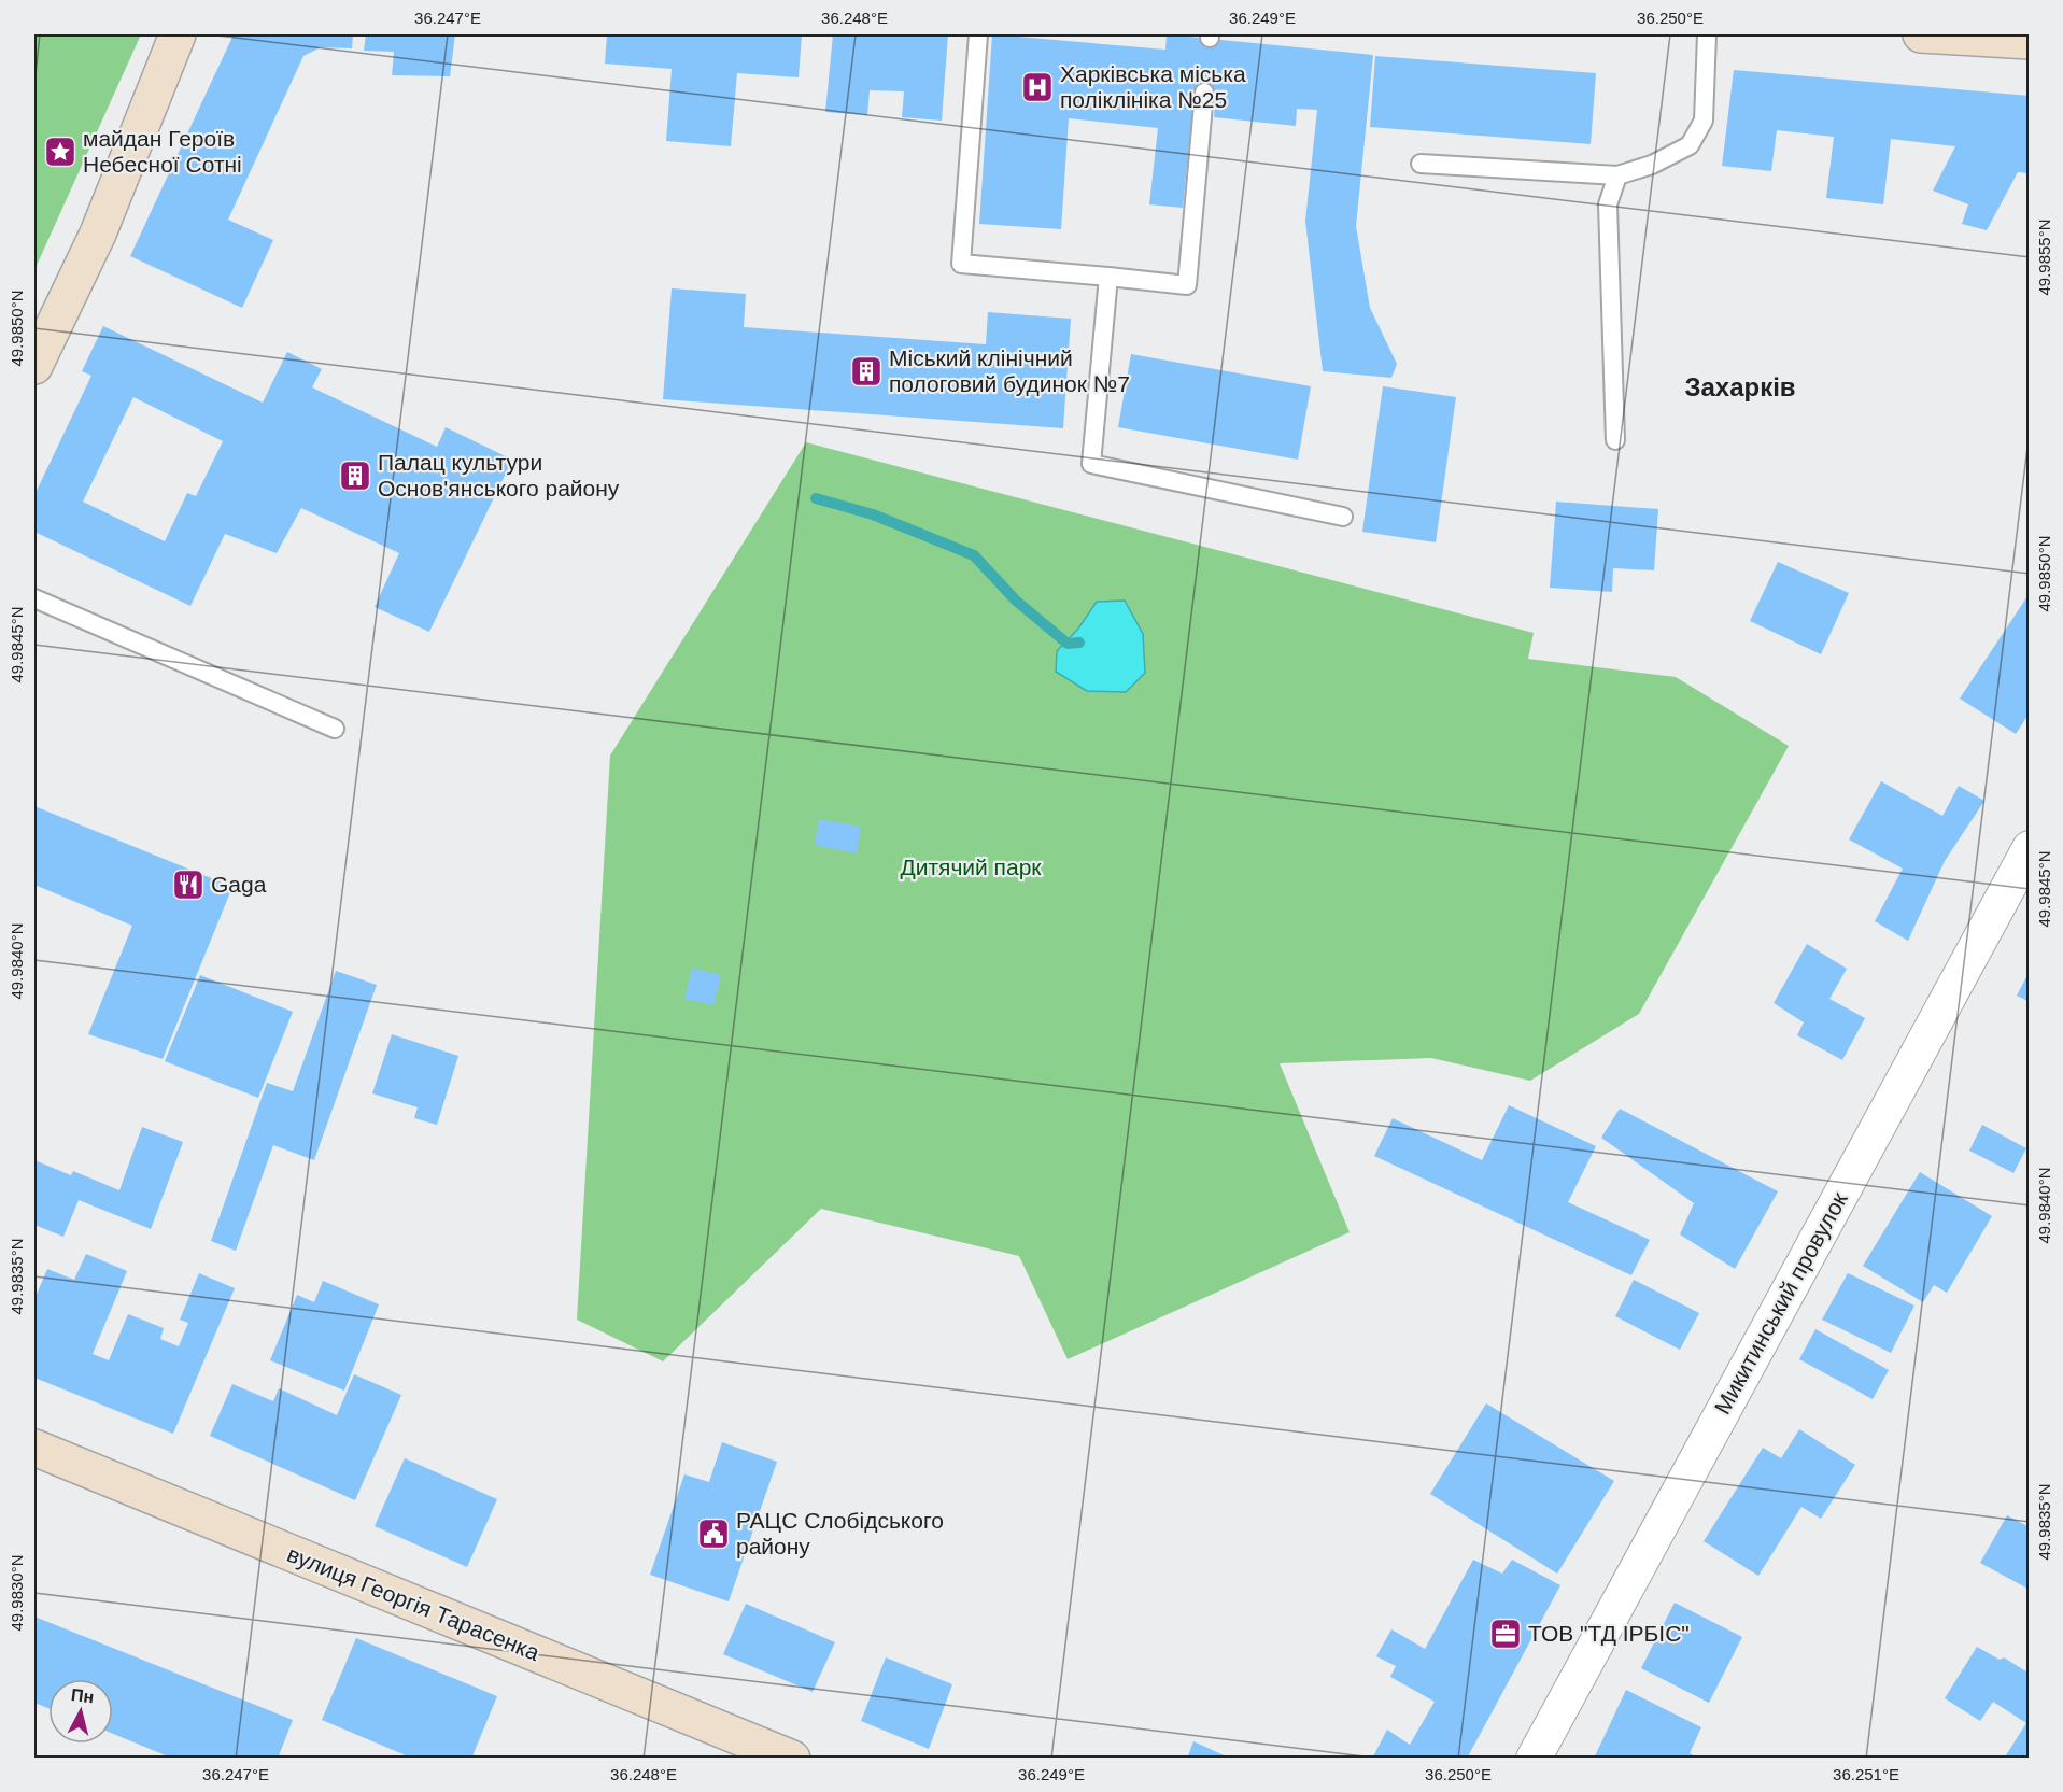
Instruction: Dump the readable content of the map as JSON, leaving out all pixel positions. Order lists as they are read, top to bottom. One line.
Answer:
{"streets":{"main road":["вулиця Георгія Тарасенка"],"street":["Микитинський провулок"]},"districts":["Захарків"],"parks":["Дитячий парк"],"places":{"hospital":["Харківська міська поліклініка №25"],"place":["майдан Героїв Небесної Сотні"],"building":["Міський клінічний пологовий будинок №7","Палац культури Основ'янського району"],"restaurant":["Gaga"],"public building":["РАЦС Слобідського району"],"office":["ТОВ \"ТД ІРБІС\""]},"north":"top","coordinates":["36.247°E","36.248°E","36.249°E","36.250°E","49.9855°N","49.9850°N","49.9845°N","49.9840°N","49.9835°N","49.9830°N","36.251°E"]}
